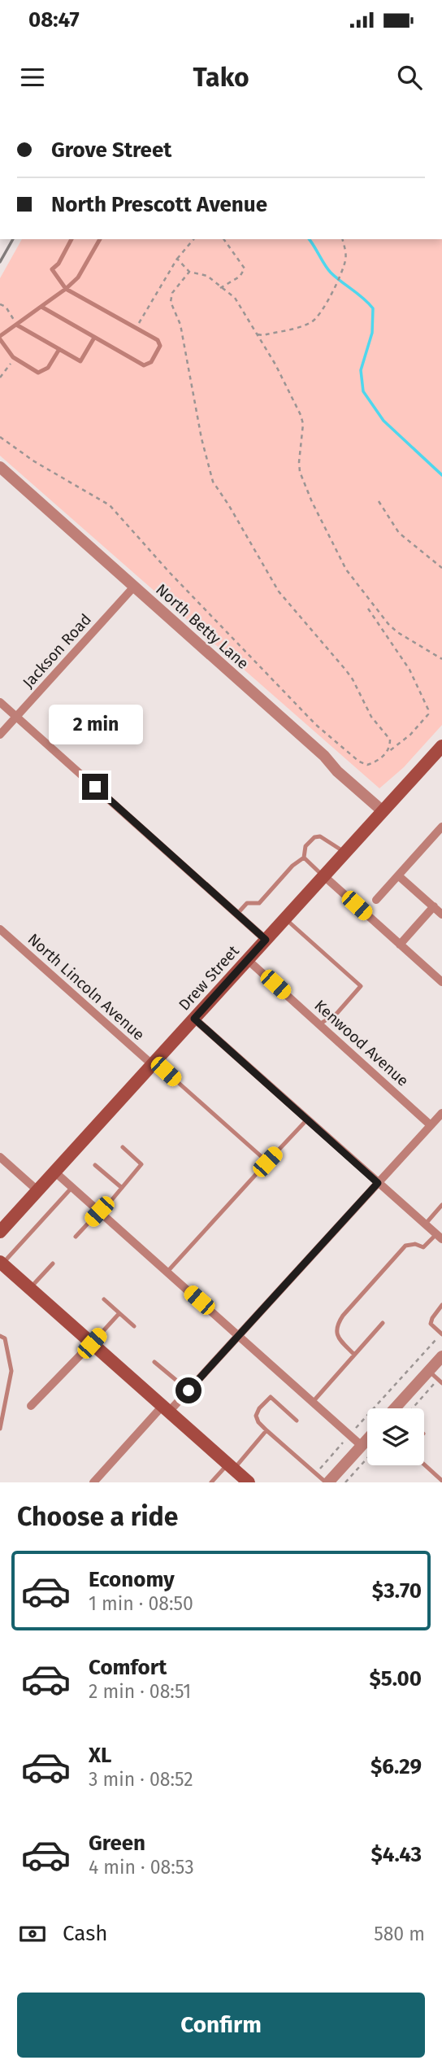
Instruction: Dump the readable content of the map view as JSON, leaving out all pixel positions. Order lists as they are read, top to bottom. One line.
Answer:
{"streets":{"main road":["Drew Street"],"street":["North Betty Lane","Jackson Road","North Lincoln Avenue","Kenwood Avenue"]},"crossings":[["North Betty Lane","Jackson Road"],["North Betty Lane","Drew Street"],["Drew Street","North Lincoln Avenue"],["Drew Street","Kenwood Avenue"]],"page":{"status":"08:47","header":"Tako","banner":["Grove Street","North Prescott Avenue"],"bubble":"2 min","heading":"Choose a ride","list":[{"name":"Economy","note":"1 min · 08:50","value":"$3.70"},{"name":"Comfort","note":"2 min · 08:51","value":"$5.00"},{"name":"XL","note":"3 min · 08:52","value":"$6.29"},{"name":"Green","note":"4 min · 08:53","value":"$4.43"}],"pay":["Cash","580 m"],"buttons":"Confirm"}}
